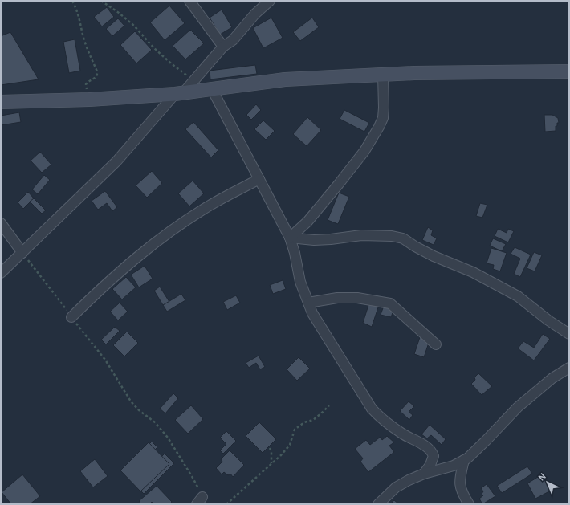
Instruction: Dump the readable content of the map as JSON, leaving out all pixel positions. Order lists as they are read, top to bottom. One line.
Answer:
{"north":"top left"}
